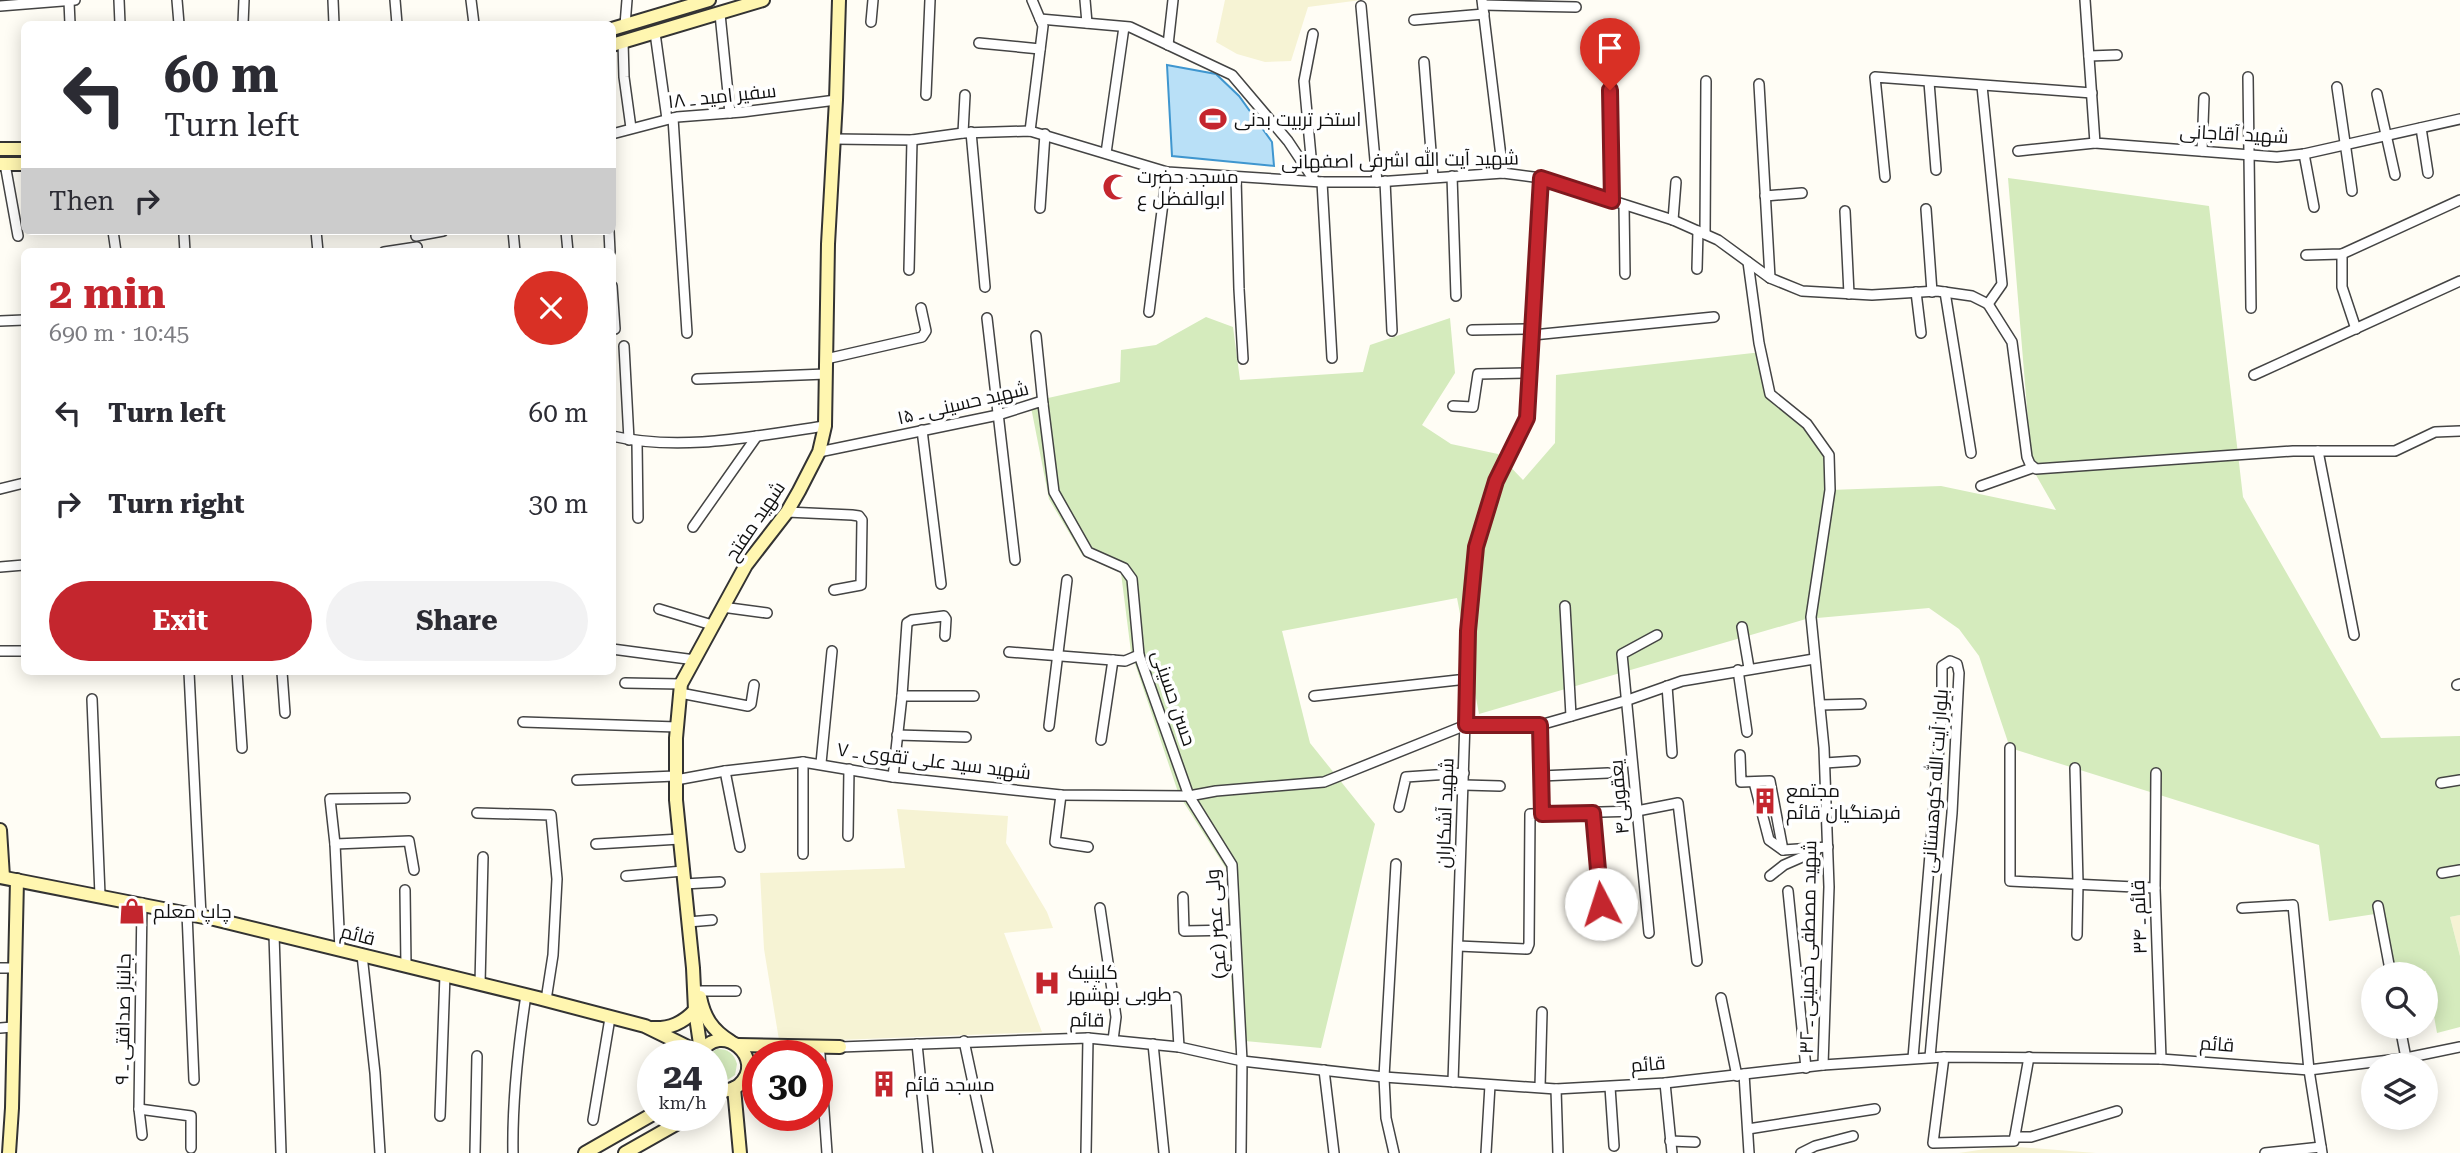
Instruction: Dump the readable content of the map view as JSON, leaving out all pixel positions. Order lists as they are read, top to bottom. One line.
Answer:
{"streets":{"street":["سفیر امید ـ ۱۸","شهید آقاجانی","شهید آیت الله اشرفی اصفهانی","شهید حسینی ـ ۱۵","شهید مفتح","حسن حسینی","شهید سید علی تقوی ـ ۷","بلوار آیت الله کوهستانی","یعقوبی۴","شهید آشکاران","قائم ـ ۳۴","ولی عصر (عج)","قائم","شهید مصطفی خمینی ـ ۳۲","جانباز صداقتی ـ ۹"]},"crossings":[["سفیر امید ـ ۱۸","شهید مفتح"],["شهید آیت الله اشرفی اصفهانی","شهید مفتح"],["شهید آیت الله اشرفی اصفهانی","شهید آشکاران"],["شهید آیت الله اشرفی اصفهانی","شهید مصطفی خمینی ـ ۳۲"],["شهید حسینی ـ ۱۵","شهید مفتح"],["شهید حسینی ـ ۱۵","حسن حسینی"],["شهید مفتح","شهید سید علی تقوی ـ ۷"],["حسن حسینی","شهید سید علی تقوی ـ ۷"],["حسن حسینی","ولی عصر (عج)"],["شهید سید علی تقوی ـ ۷","شهید آشکاران"],["شهید سید علی تقوی ـ ۷","ولی عصر (عج)"],["بلوار آیت الله کوهستانی","قائم"],["شهید آشکاران","قائم"],["قائم ـ ۳۴","قائم"],["ولی عصر (عج)","قائم"],["قائم","شهید مصطفی خمینی ـ ۳۲"],["قائم","جانباز صداقتی ـ ۹"]],"places":{"sports":["استخر تربیت بدنی"],"mosque":["مسجد حضرت ابوالفضل ع"],"building":["مجتمع فرهنگیان قائم","مسجد قائم"],"shop":["چاپ معلم"],"hospital":["کلینیک طوبی بهشهر"]},"page":{"turn":["60 m","Turn left"],"then":"Then","heading":["2 min","690 m · 10:45"],"list":[{"name":"Turn left","value":"60 m"},{"name":"Turn right","value":"30 m"}],"buttons":["Exit","Share"],"speed":"24 km/h","limit":"30"}}
